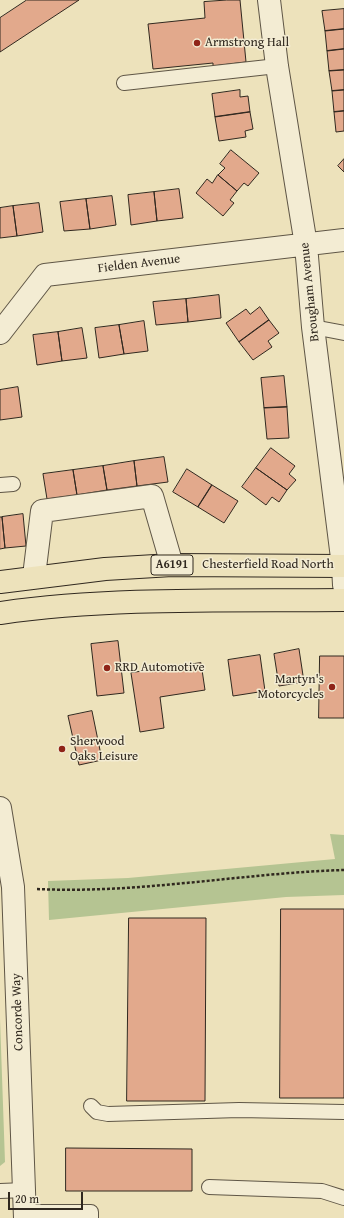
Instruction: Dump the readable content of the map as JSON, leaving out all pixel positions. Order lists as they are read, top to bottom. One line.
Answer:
{"streets":{"main road":["A6191","Chesterfield Road North"],"street":["Fielden Avenue","Brougham Avenue","Concorde Way"]},"crossings":[["Fielden Avenue","Brougham Avenue"],["Brougham Avenue","Chesterfield Road North"]],"places":["Armstrong Hall","RRD Automotive","Martyn's Motorcycles","Sherwood Oaks Leisure"],"scale_bar":"20 m"}
